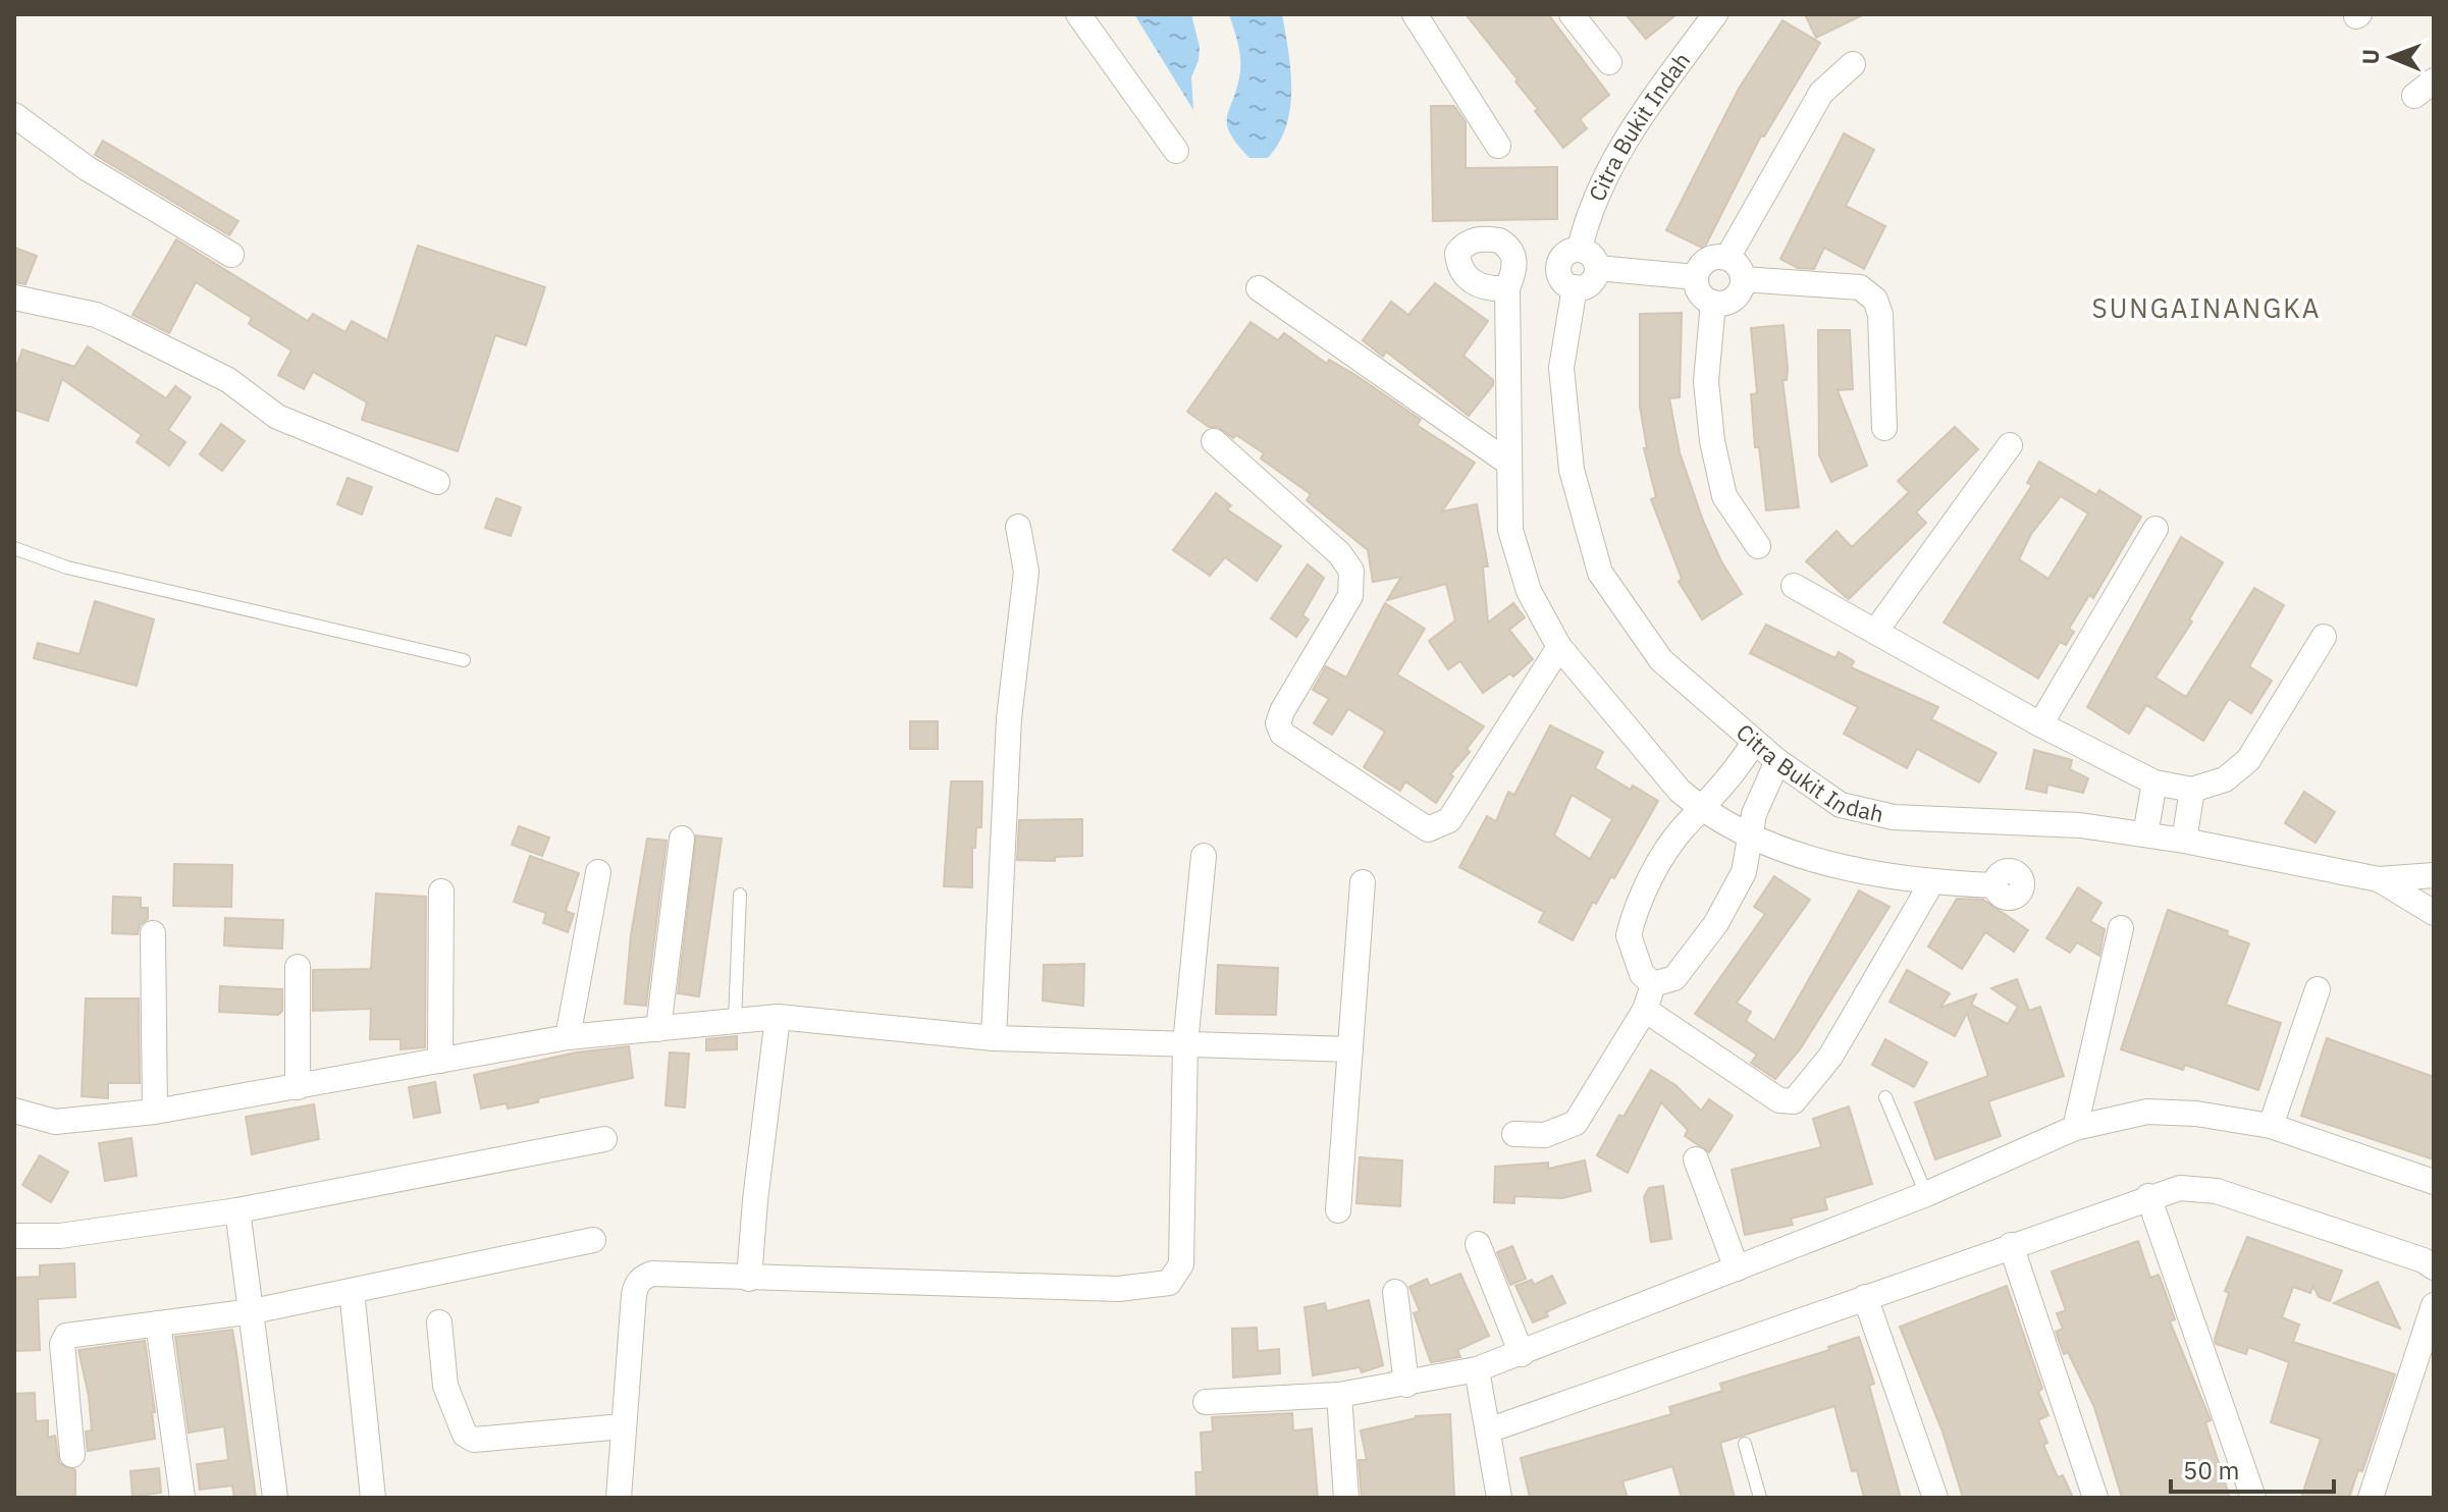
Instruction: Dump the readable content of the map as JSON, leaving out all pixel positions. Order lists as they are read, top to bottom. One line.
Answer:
{"streets":{"street":["Citra Bukit Indah"]},"districts":["SUNGAINANGKA"],"scale_bar":"50 m","north":"left"}
